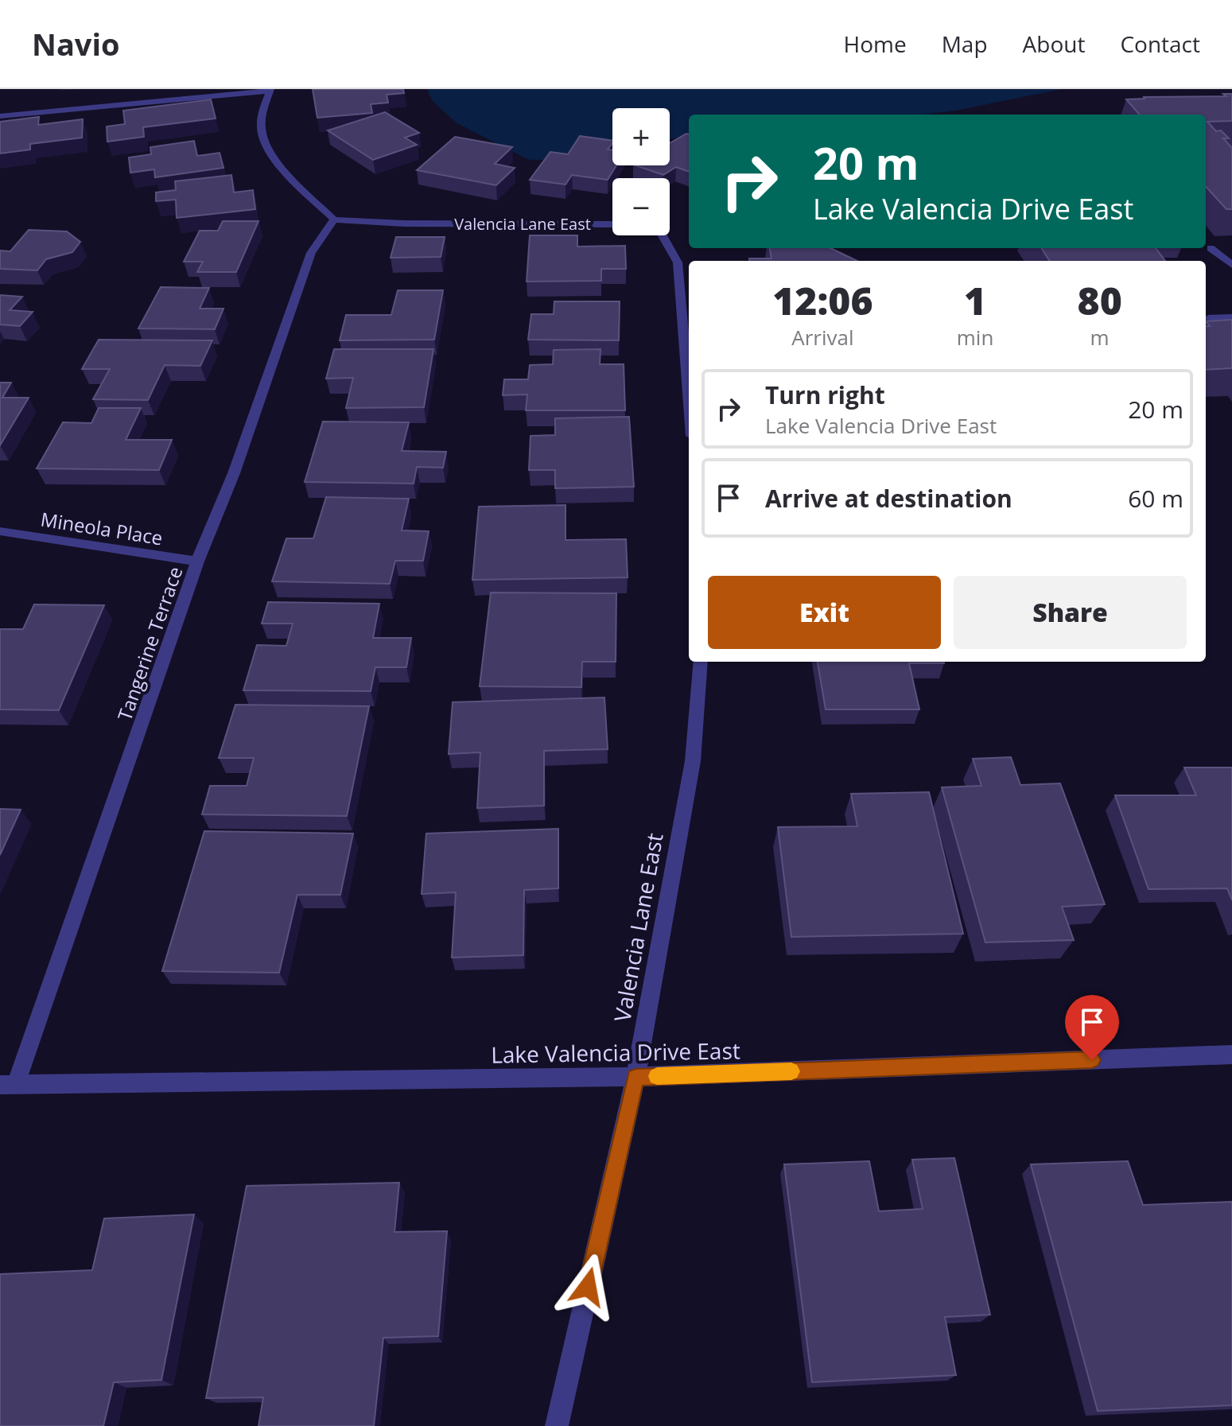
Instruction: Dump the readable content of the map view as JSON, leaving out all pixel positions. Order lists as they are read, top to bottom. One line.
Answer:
{"streets":{"street":["Valencia Lane East","Mineola Place","Tangerine Terrace","Lake Valencia Drive East"]},"crossings":[["Valencia Lane East","Tangerine Terrace"],["Valencia Lane East","Lake Valencia Drive East"],["Mineola Place","Tangerine Terrace"],["Tangerine Terrace","Lake Valencia Drive East"]],"page":{"header":"Navio","nav":["Home","Map","About","Contact"],"map_buttons":["+","−"],"turn":["20 m","Lake Valencia Drive East"],"eta":["12:06","Arrival","1","min","80","m"],"list":[{"name":"Turn right","note":"Lake Valencia Drive East","value":"20 m"},{"name":"Arrive at destination","value":"60 m"}],"buttons":["Exit","Share"]}}
